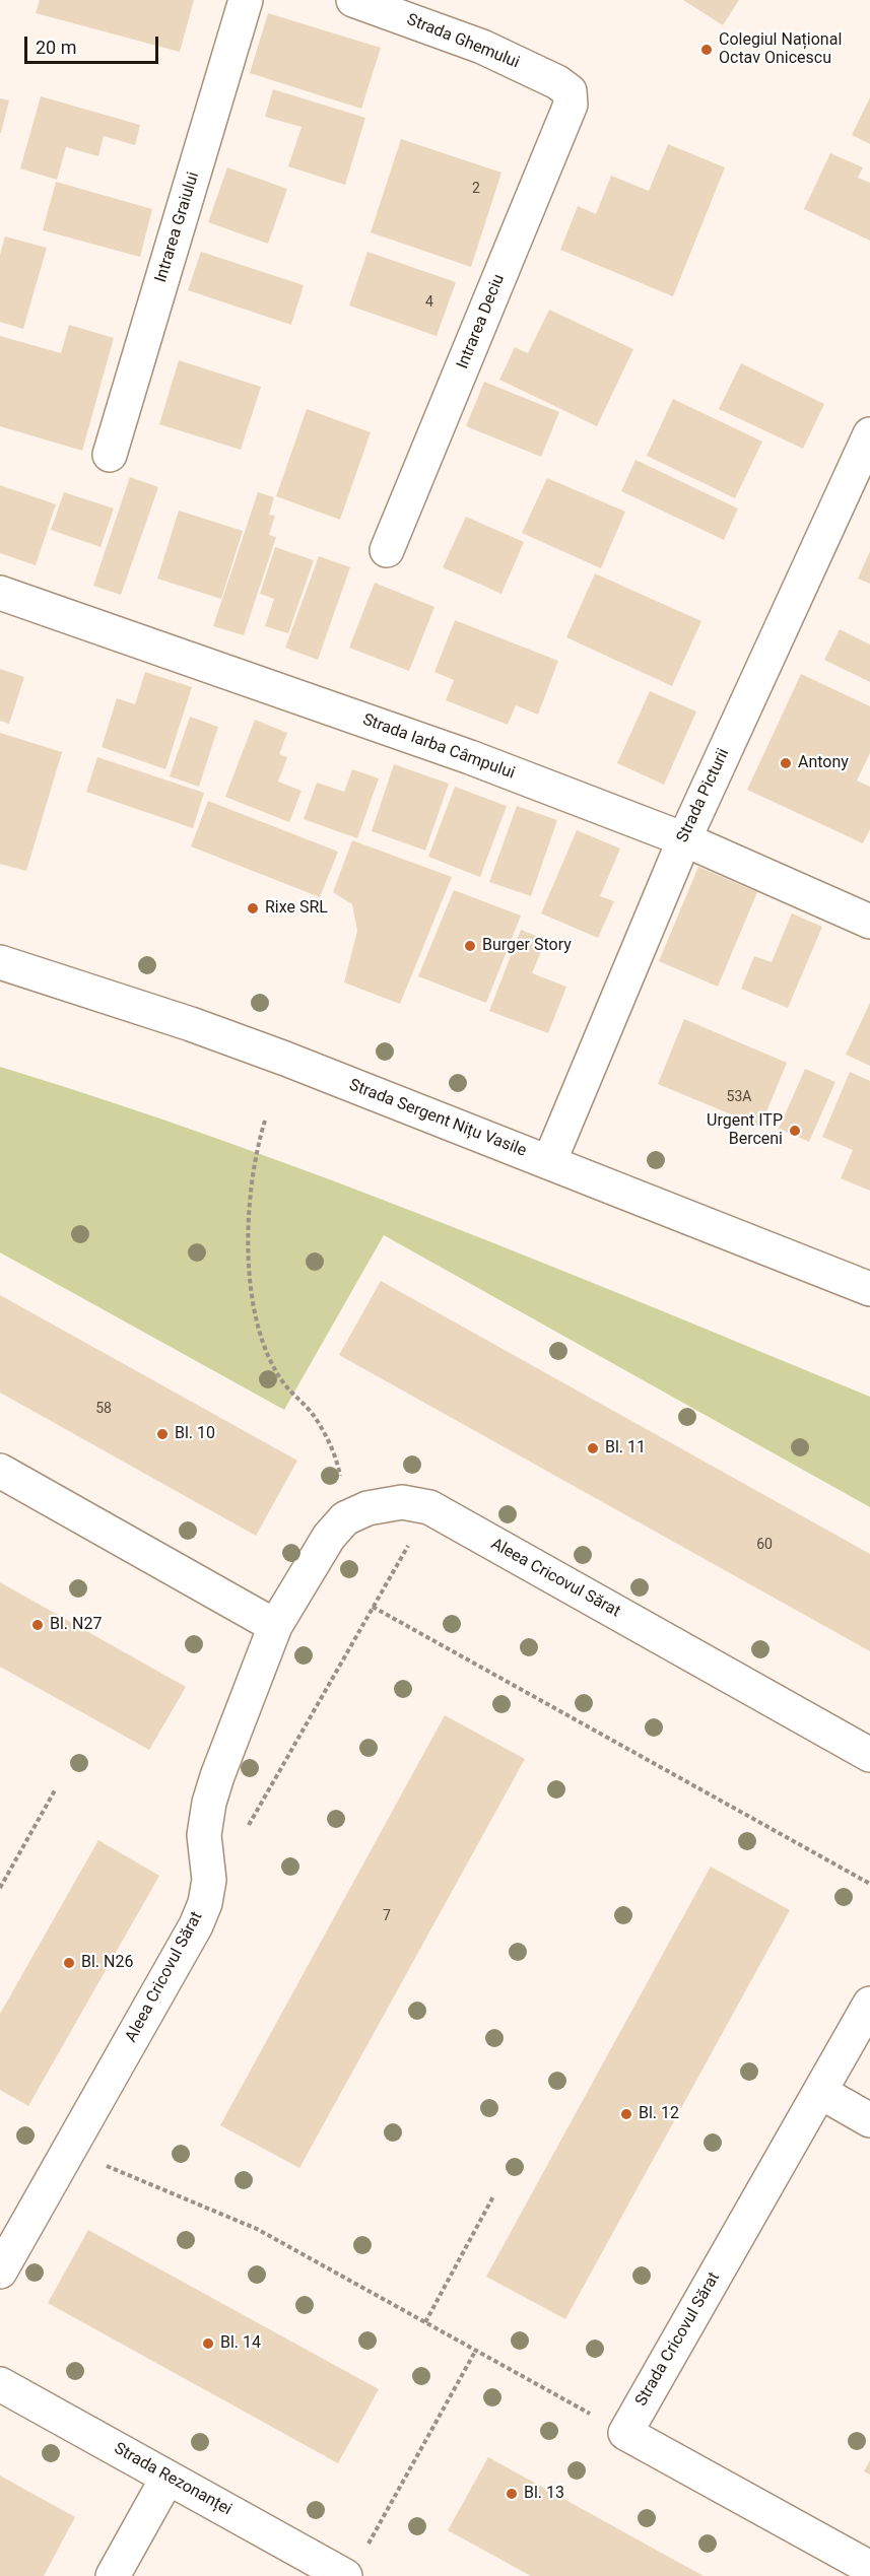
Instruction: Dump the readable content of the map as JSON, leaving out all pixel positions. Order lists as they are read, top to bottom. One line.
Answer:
{"streets":{"street":["Strada Ghemului","Intrarea Graiului","Intrarea Deciu","Strada Iarba Câmpului","Strada Picturii","Strada Sergent Nițu Vasile","Aleea Cricovul Sărat","Strada Cricovul Sărat","Strada Rezonanței"]},"crossings":[["Strada Ghemului","Intrarea Deciu"],["Strada Iarba Câmpului","Strada Picturii"],["Strada Picturii","Strada Sergent Nițu Vasile"]],"places":["Colegiul Național Octav Onicescu","Antony","Rixe SRL","Burger Story","Urgent ITP Berceni","Bl. 10","Bl. 11","Bl. N27","Bl. N26","Bl. 12","Bl. 14","Bl. 13"],"house_numbers":["2","4","53A","58","60","7"],"scale_bar":"20 m"}
